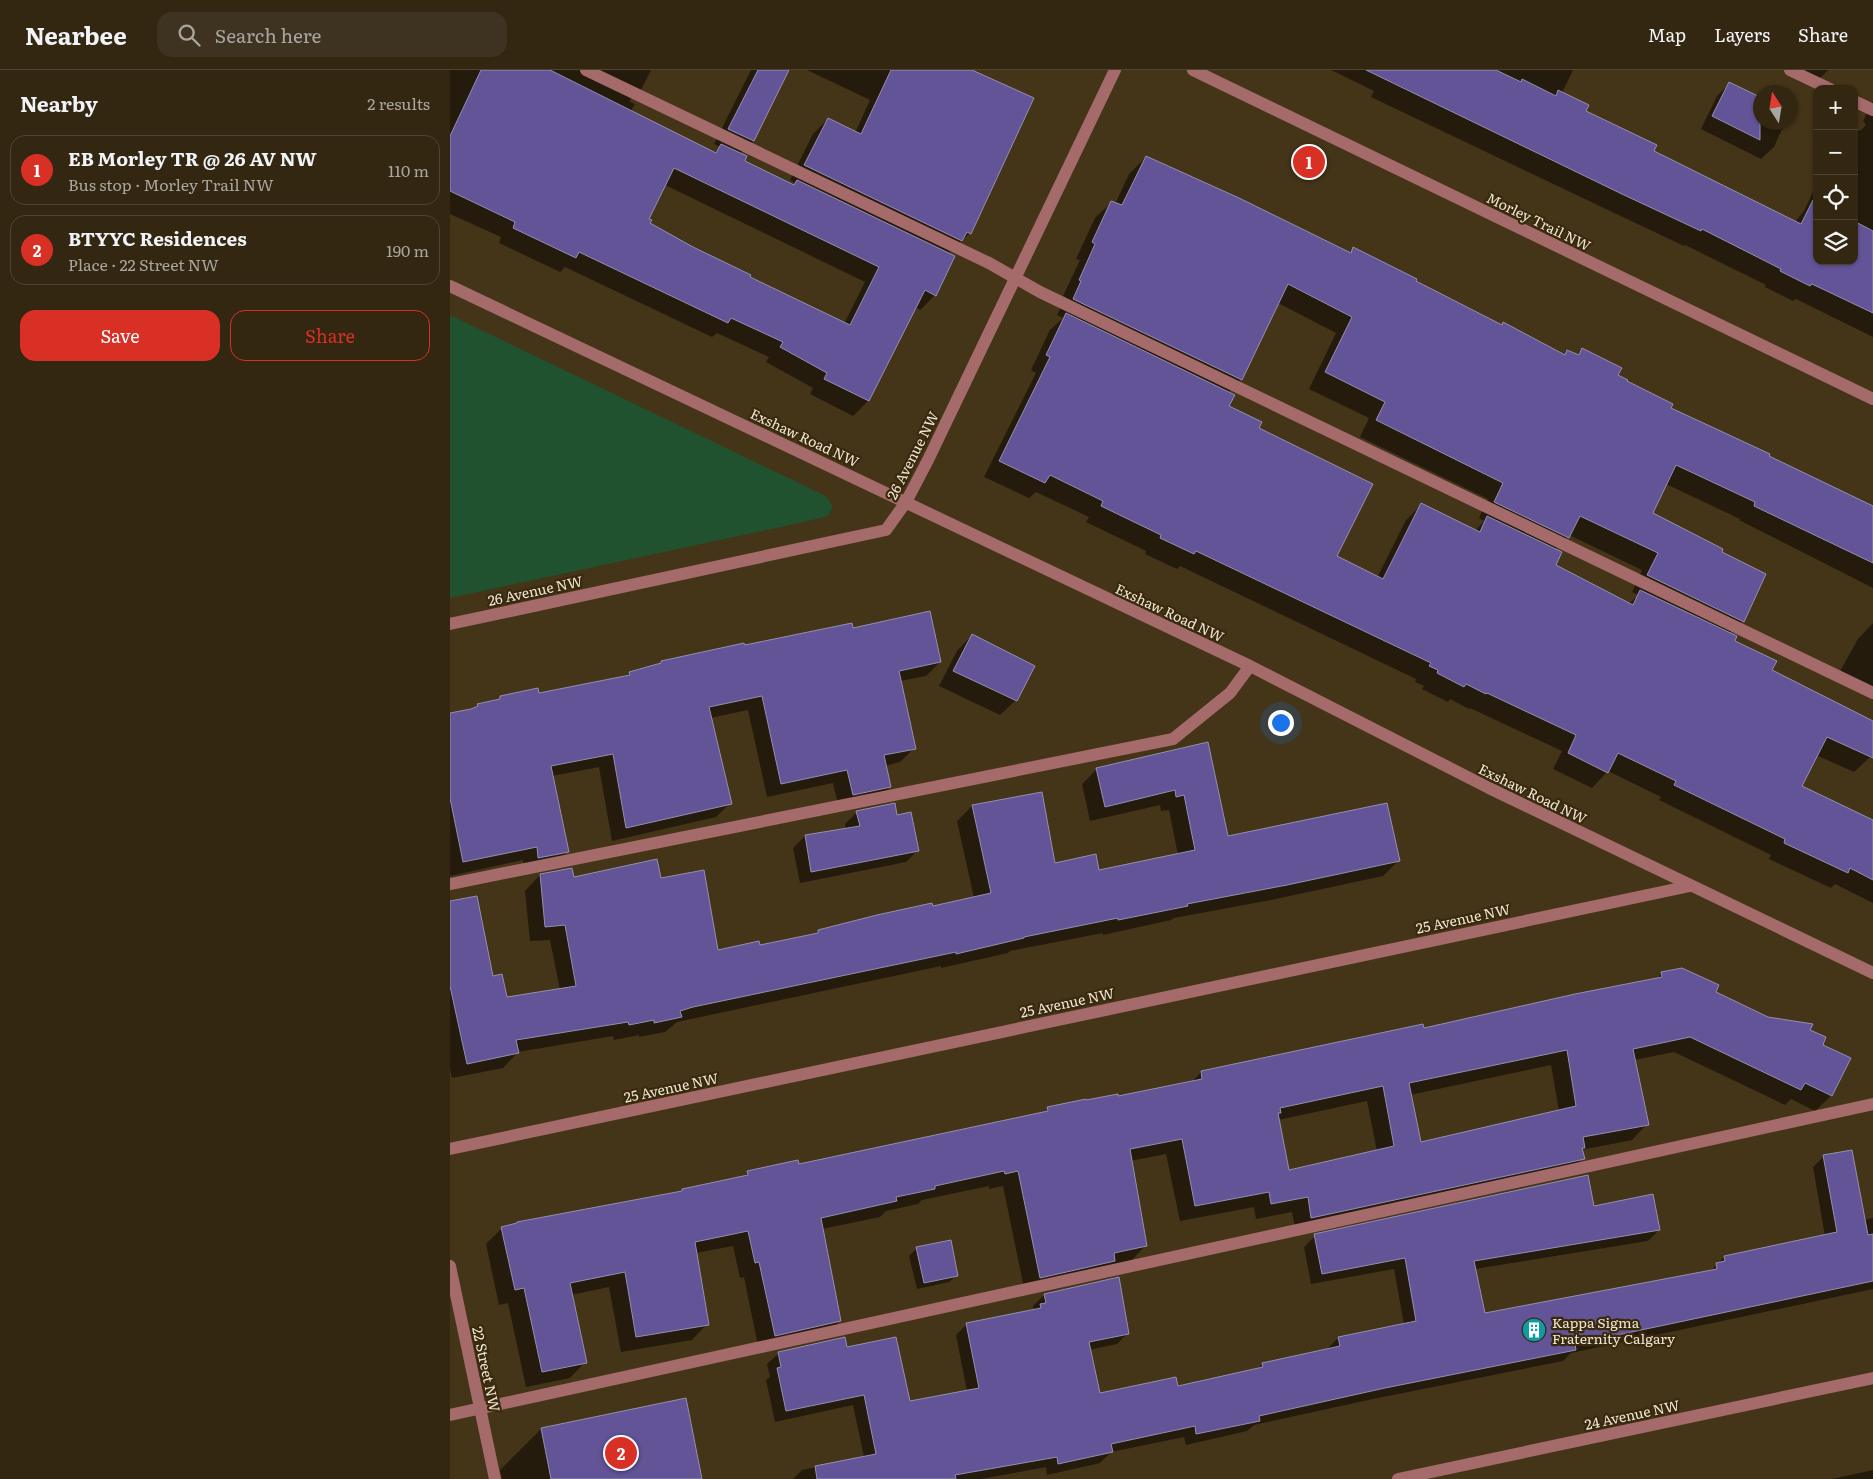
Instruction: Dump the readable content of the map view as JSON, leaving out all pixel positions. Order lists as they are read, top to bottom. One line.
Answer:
{"streets":{"street":["Morley Trail NW","Exshaw Road NW","26 Avenue NW","25 Avenue NW","22 Street NW","24 Avenue NW"]},"crossings":[["Exshaw Road NW","26 Avenue NW"],["Exshaw Road NW","25 Avenue NW"]],"places":{"building":["Kappa Sigma Fraternity Calgary"]},"north":"top","page":{"header":"Nearbee","search":"Search here","nav":["Map","Layers","Share"],"heading":["Nearby","2 results"],"map_buttons":["+","−"],"list":[{"mark":"1","name":"EB Morley TR @ 26 AV NW","note":"Bus stop · Morley Trail NW","value":"110 m"},{"mark":"2","name":"BTYYC Residences","note":"Place · 22 Street NW","value":"190 m"}],"pins":["1","2"],"buttons":["Save","Share"]}}
